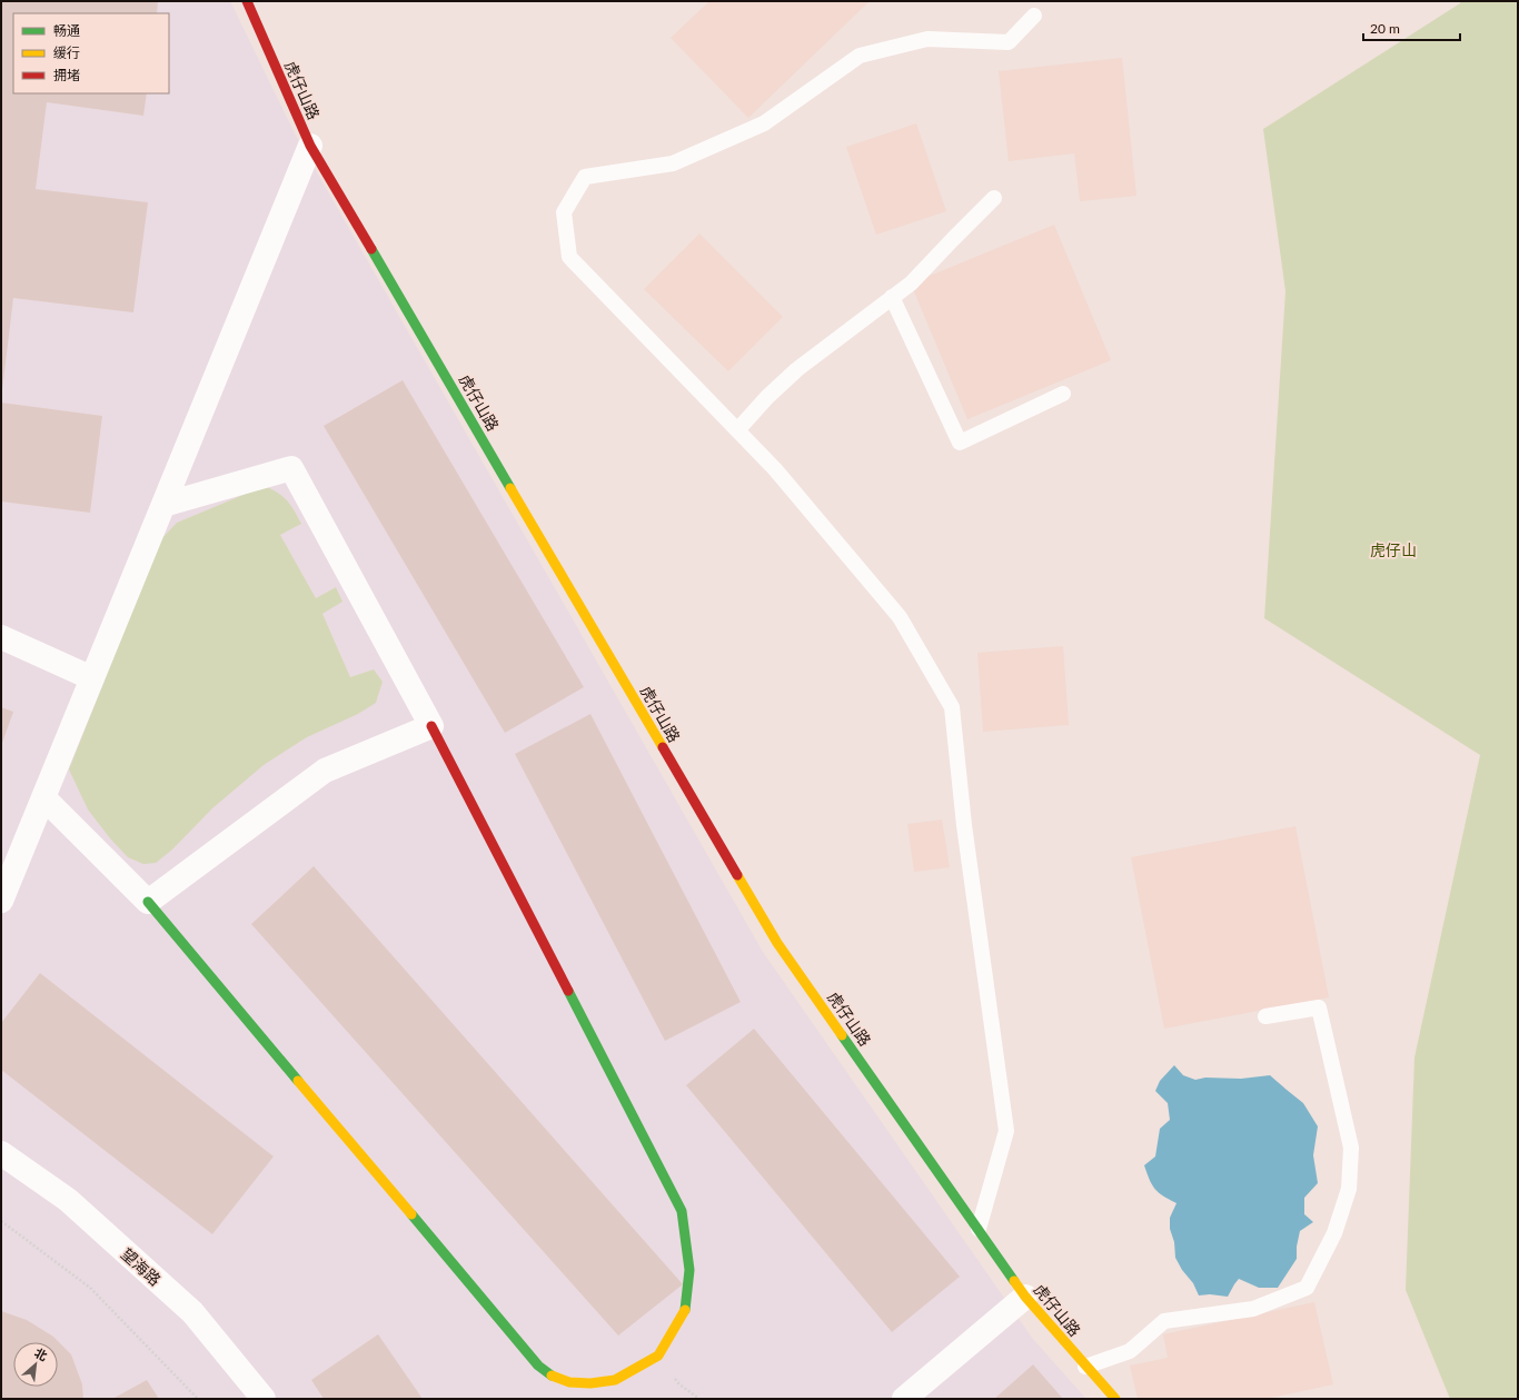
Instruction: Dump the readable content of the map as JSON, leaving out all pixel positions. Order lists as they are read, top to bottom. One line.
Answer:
{"streets":{"street":["虎仔山路","望海路"]},"parks":["虎仔山"],"legend":["畅通","缓行","拥堵"],"scale_bar":"20 m","north":"top right"}
